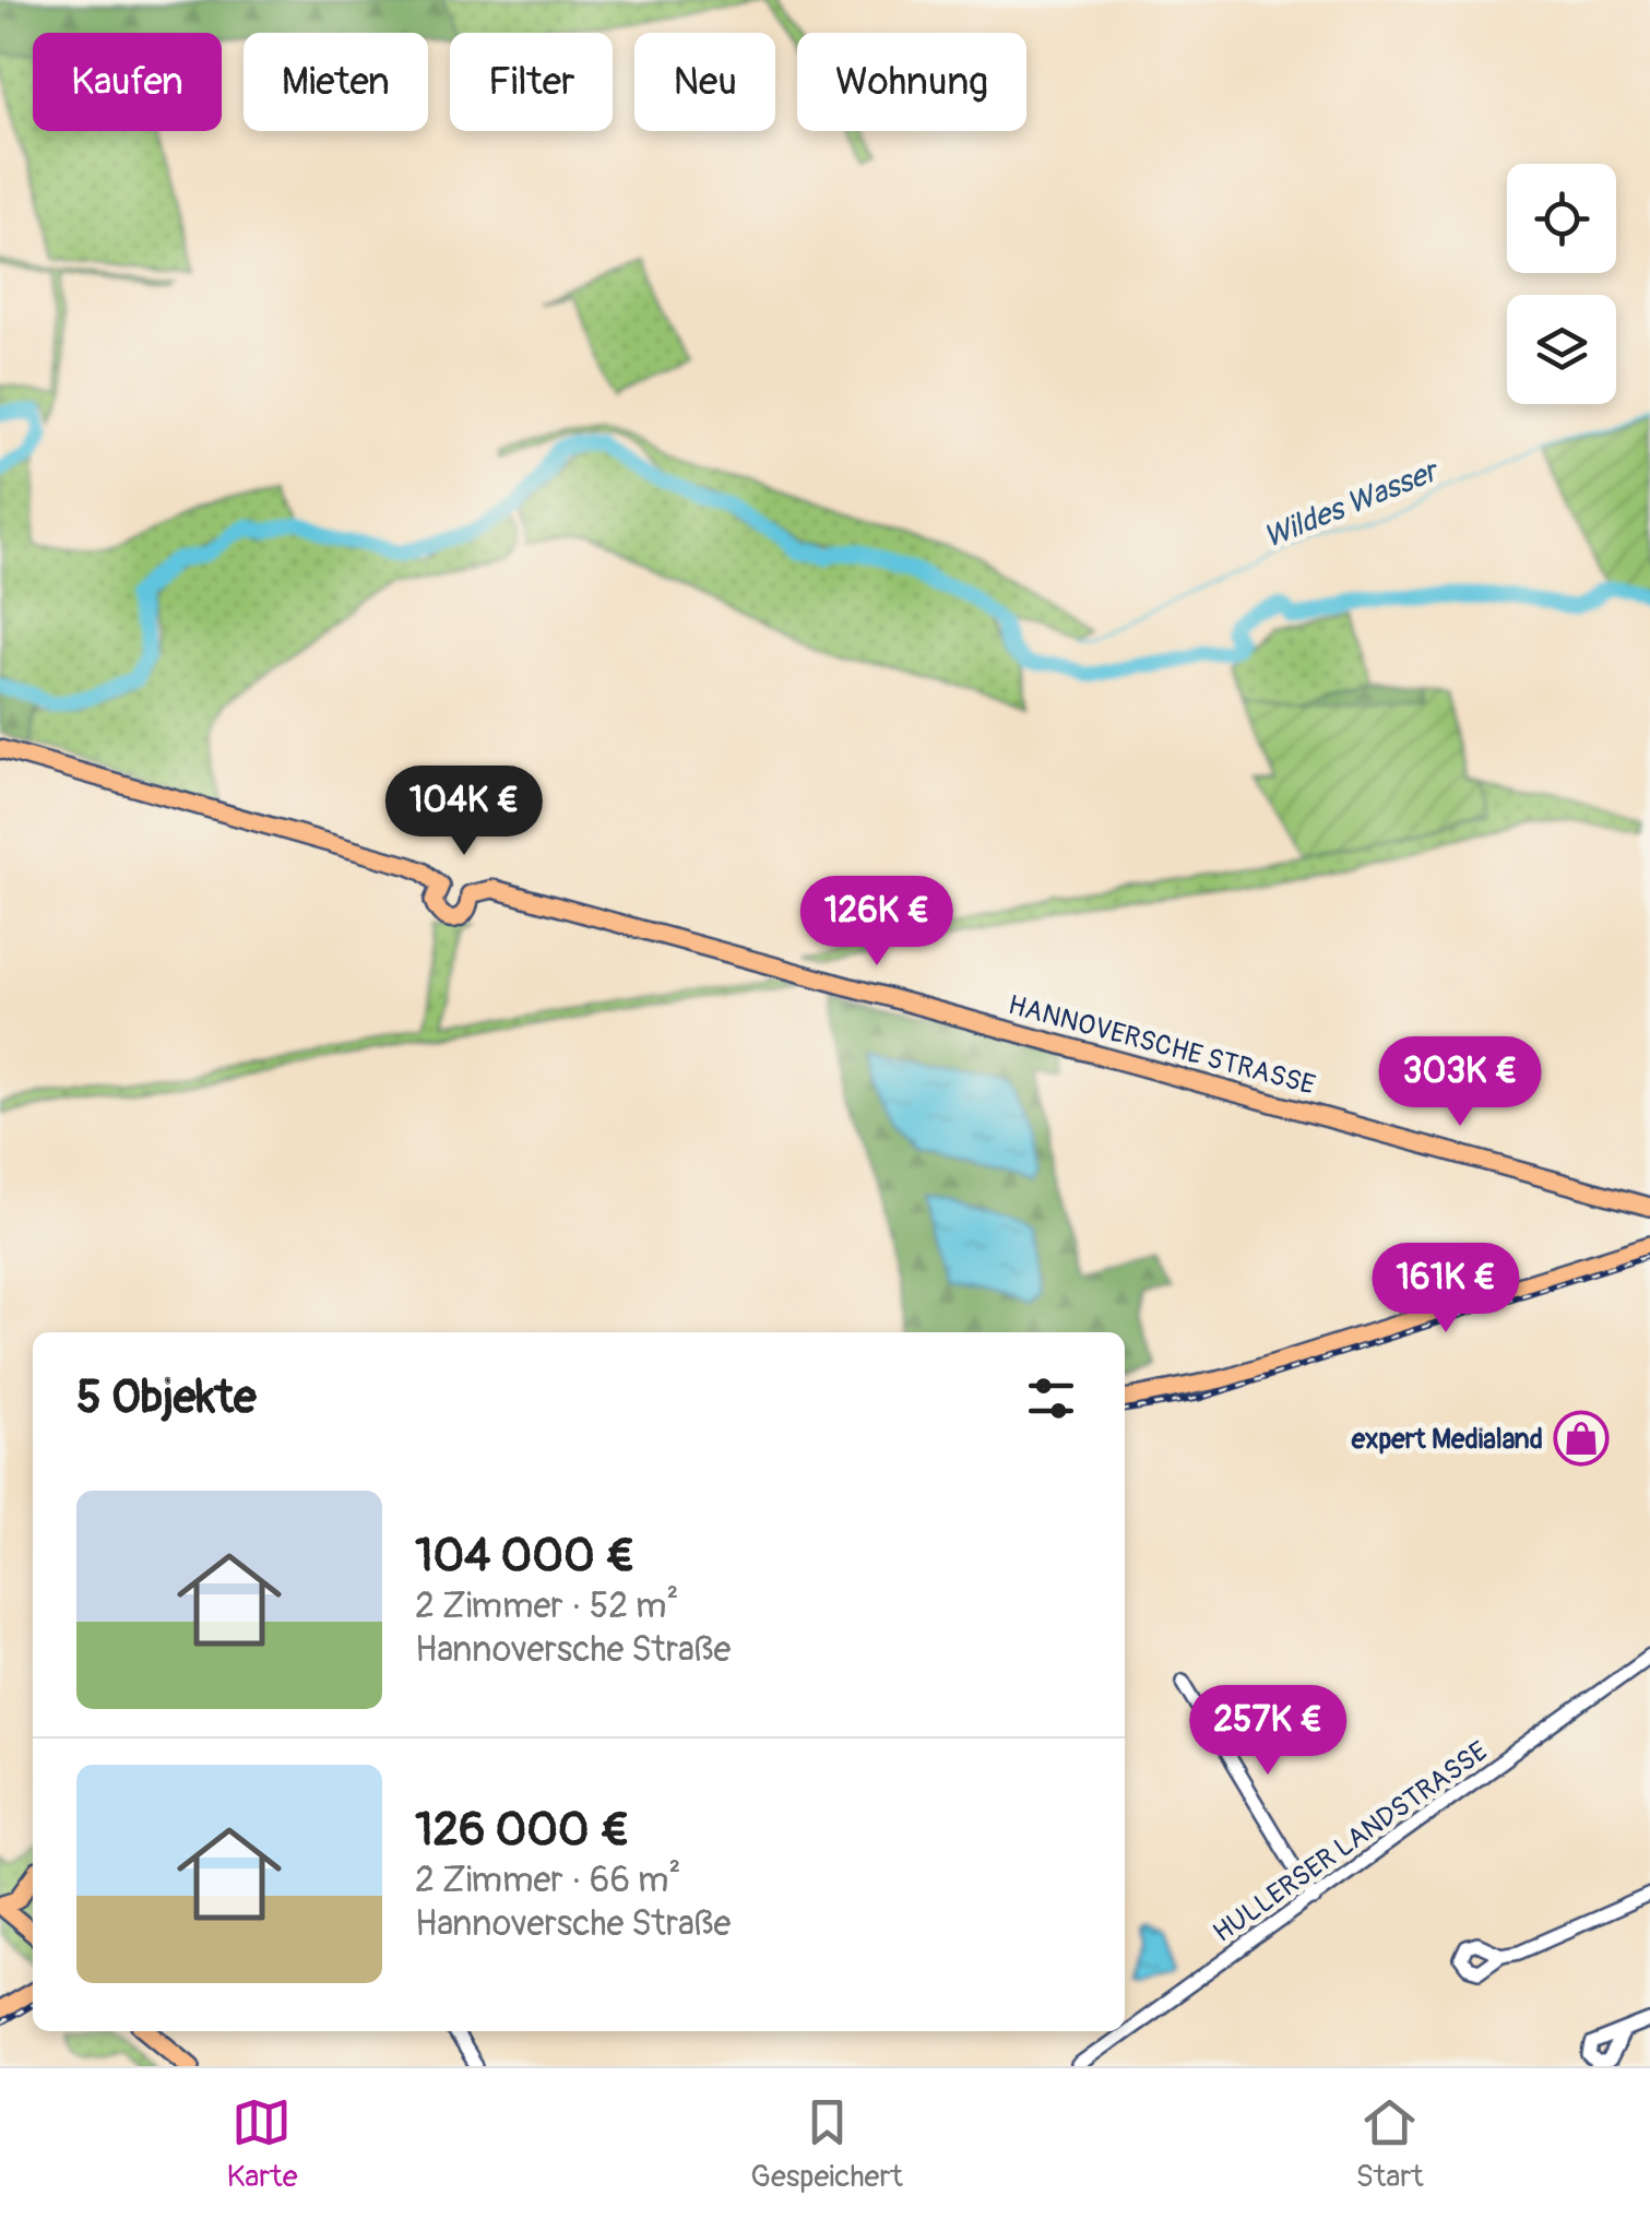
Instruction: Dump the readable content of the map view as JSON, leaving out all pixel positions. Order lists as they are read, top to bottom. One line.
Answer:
{"streets":{"main road":["HANNOVERSCHE STRASSE"],"street":["HULLERSER LANDSTRASSE"]},"water":["Wildes Wasser"],"places":{"shop":["expert Medialand"]},"page":{"chip":["Kaufen","Mieten","Filter","Neu","Wohnung"],"price":["104K €","126K €","303K €","161K €","257K €"],"heading":"5 Objekte","list":[{"name":"104 000 €","note":"2 Zimmer · 52 m² · Hannoversche Straße"},{"name":"126 000 €","note":"2 Zimmer · 66 m² · Hannoversche Straße"}],"tabs":["Karte","Gespeichert","Start"]}}
